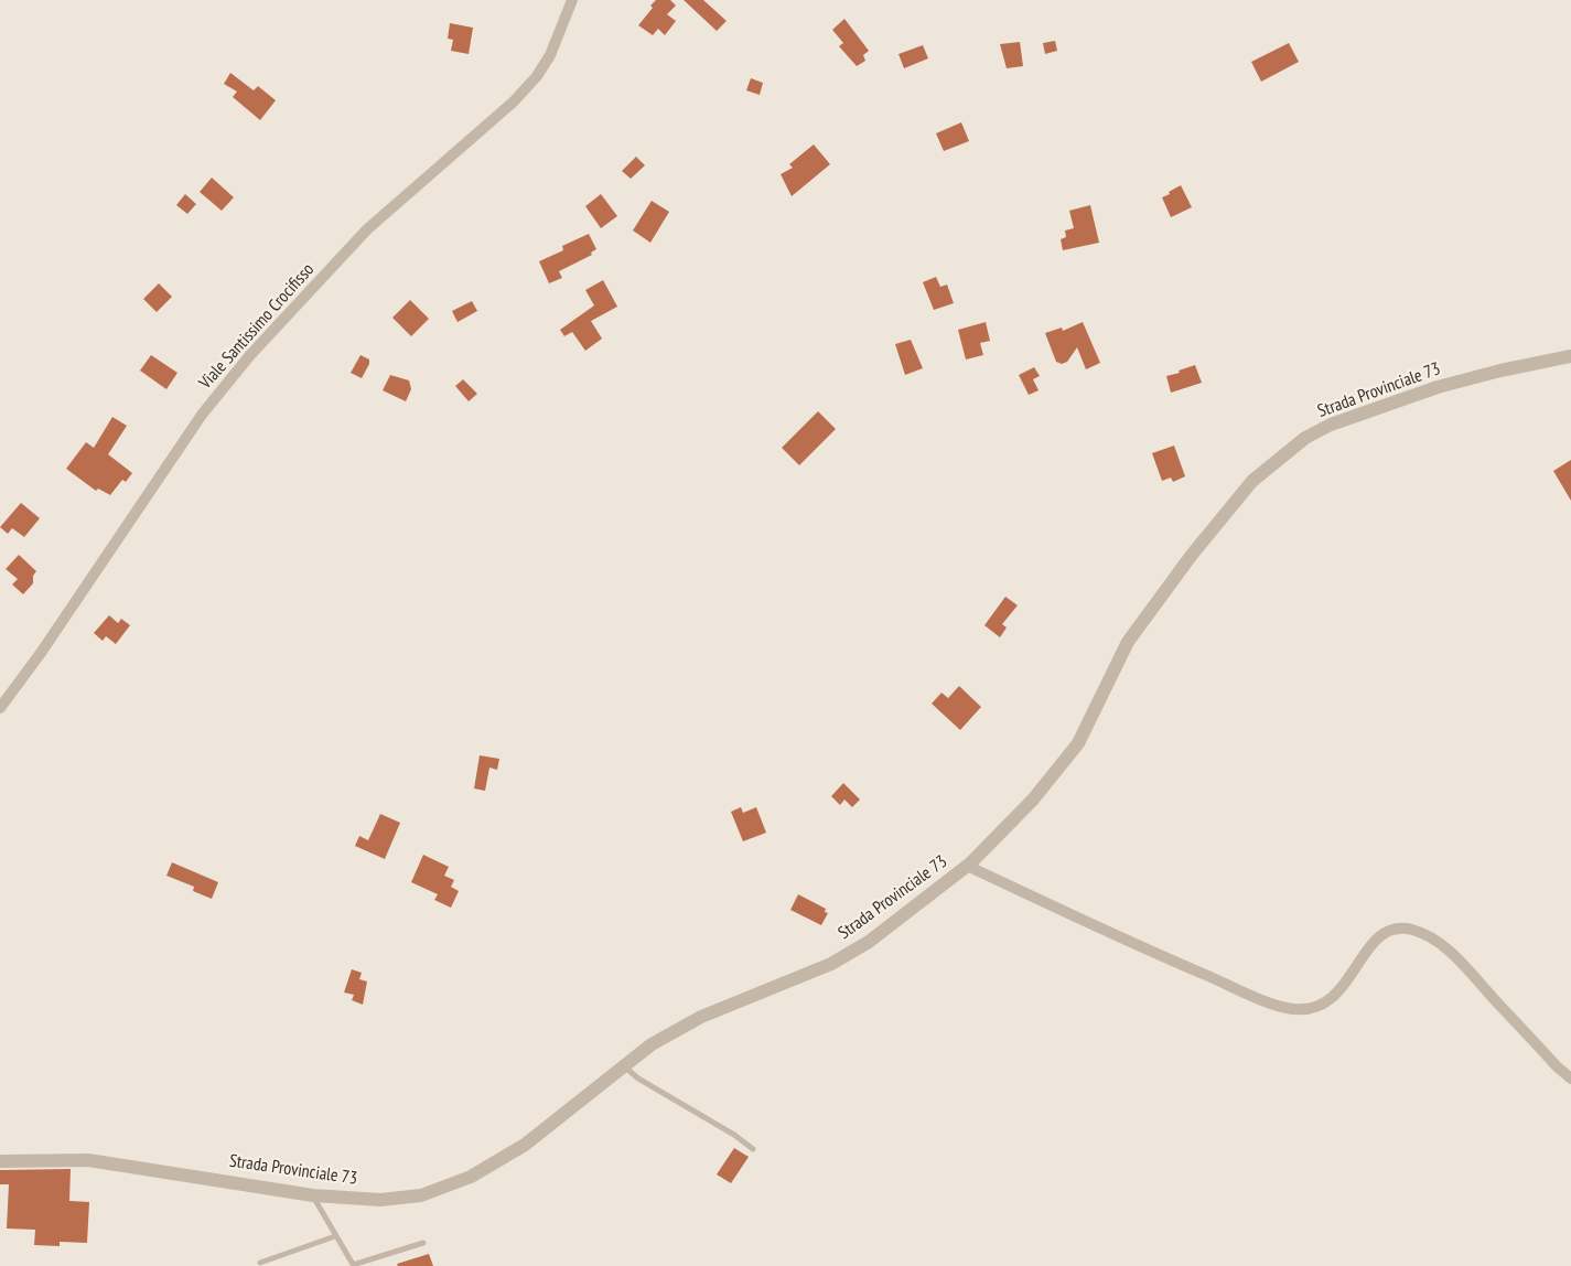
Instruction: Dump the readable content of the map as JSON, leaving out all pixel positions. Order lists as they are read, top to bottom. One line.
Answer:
{"streets":{"street":["Viale Santissimo Crocifisso","Strada Provinciale 73"]}}
